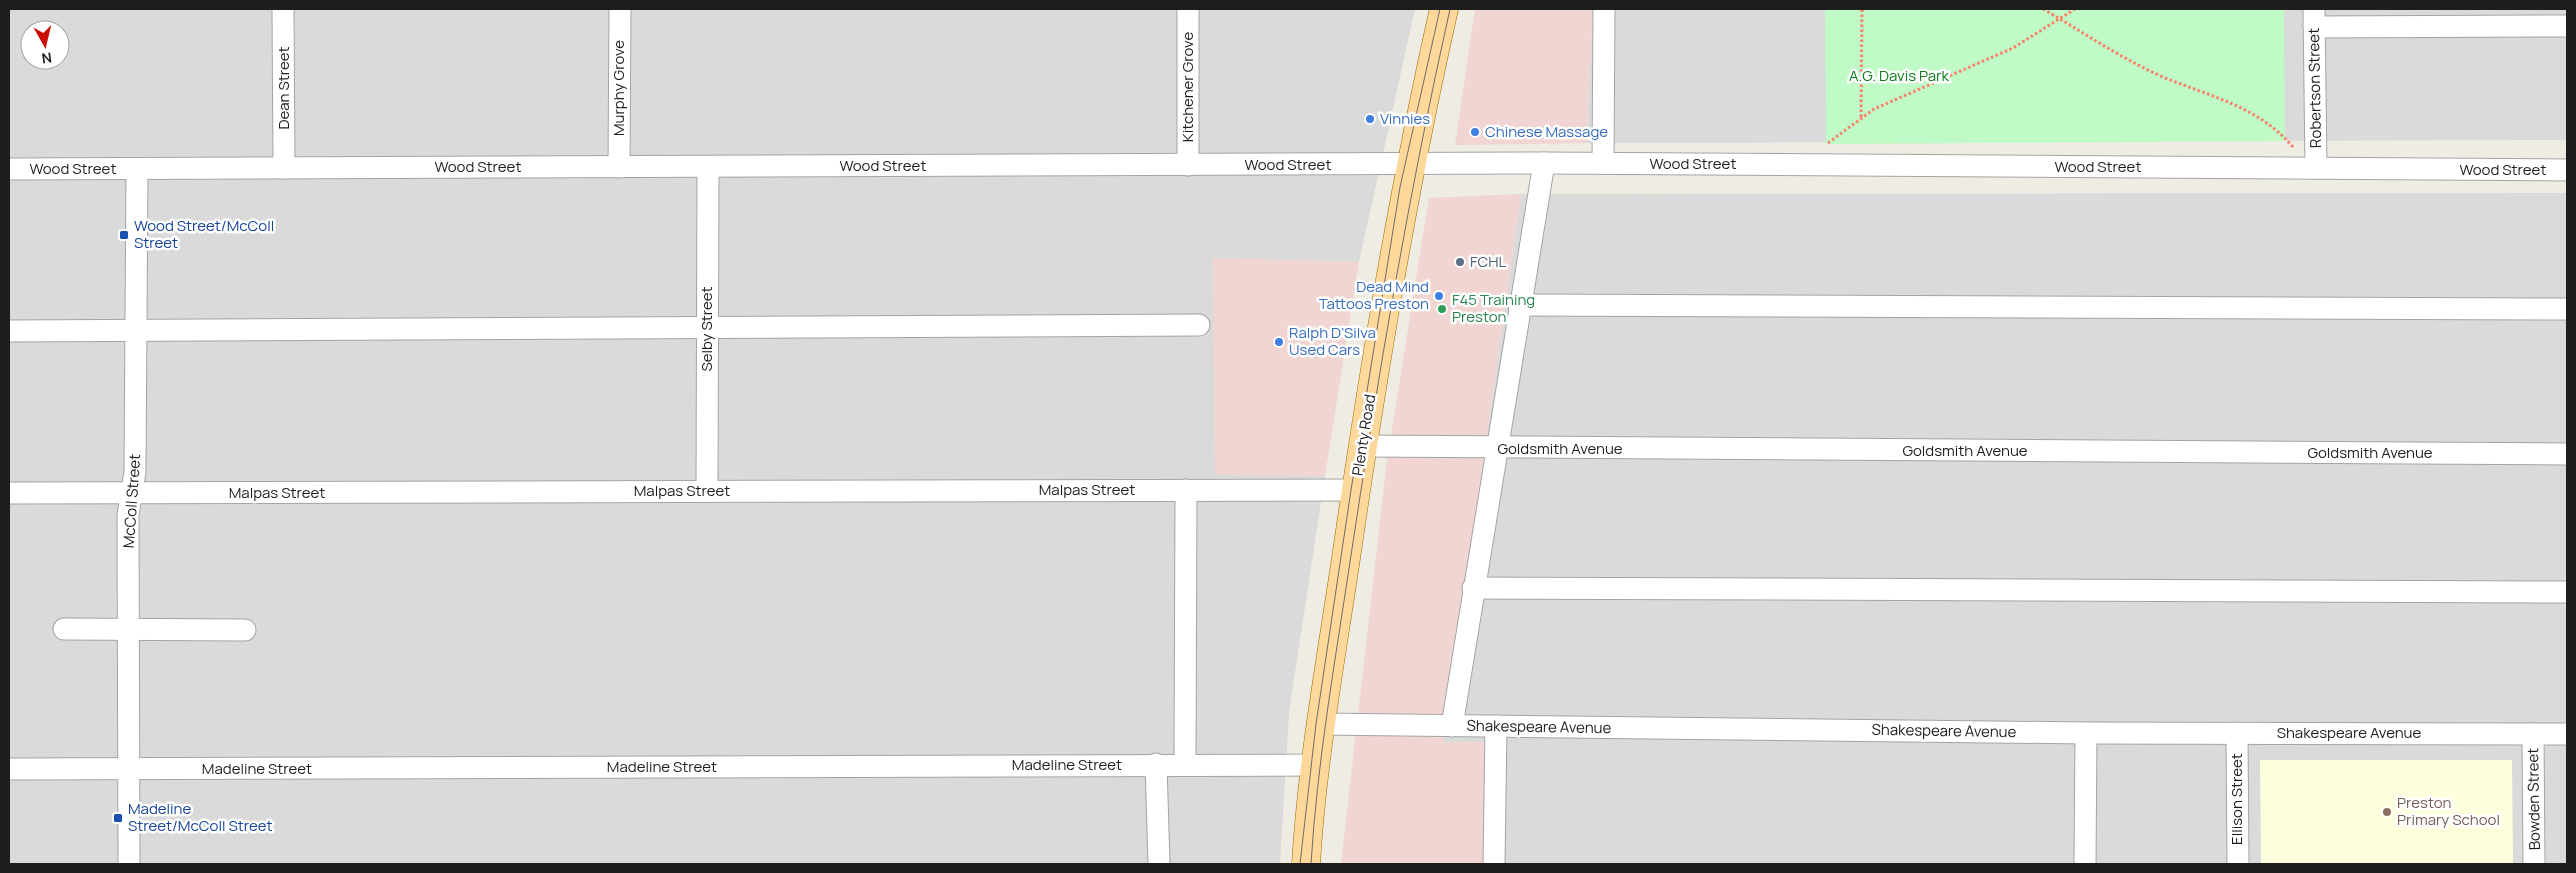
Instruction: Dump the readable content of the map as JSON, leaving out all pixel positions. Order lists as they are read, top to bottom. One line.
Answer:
{"streets":{"main road":["Plenty Road"],"street":["Kitchener Grove","Dean Street","Murphy Grove","Robertson Street","Wood Street","Selby Street","Goldsmith Avenue","Malpas Street","McColl Street","Shakespeare Avenue","Madeline Street","Ellison Street","Bowden Street"]},"crossings":[["Kitchener Grove","Wood Street"],["Dean Street","Wood Street"],["Murphy Grove","Wood Street"],["Robertson Street","Wood Street"],["Wood Street","Selby Street"],["Wood Street","Plenty Road"],["Wood Street","McColl Street"],["Selby Street","Malpas Street"],["Plenty Road","Goldsmith Avenue"],["Plenty Road","Malpas Street"],["Plenty Road","Shakespeare Avenue"],["Plenty Road","Madeline Street"],["Malpas Street","McColl Street"],["McColl Street","Madeline Street"],["Shakespeare Avenue","Ellison Street"],["Shakespeare Avenue","Bowden Street"]],"parks":["A.G. Davis Park"],"places":{"other":["Vinnies","Chinese Massage","FCHL","Dead Mind Tattoos Preston","F45 Training Preston","Ralph D'Silva Used Cars","Preston Primary School"],"transit":["Wood Street/McColl Street","Madeline Street/McColl Street"]},"north":"bottom"}
